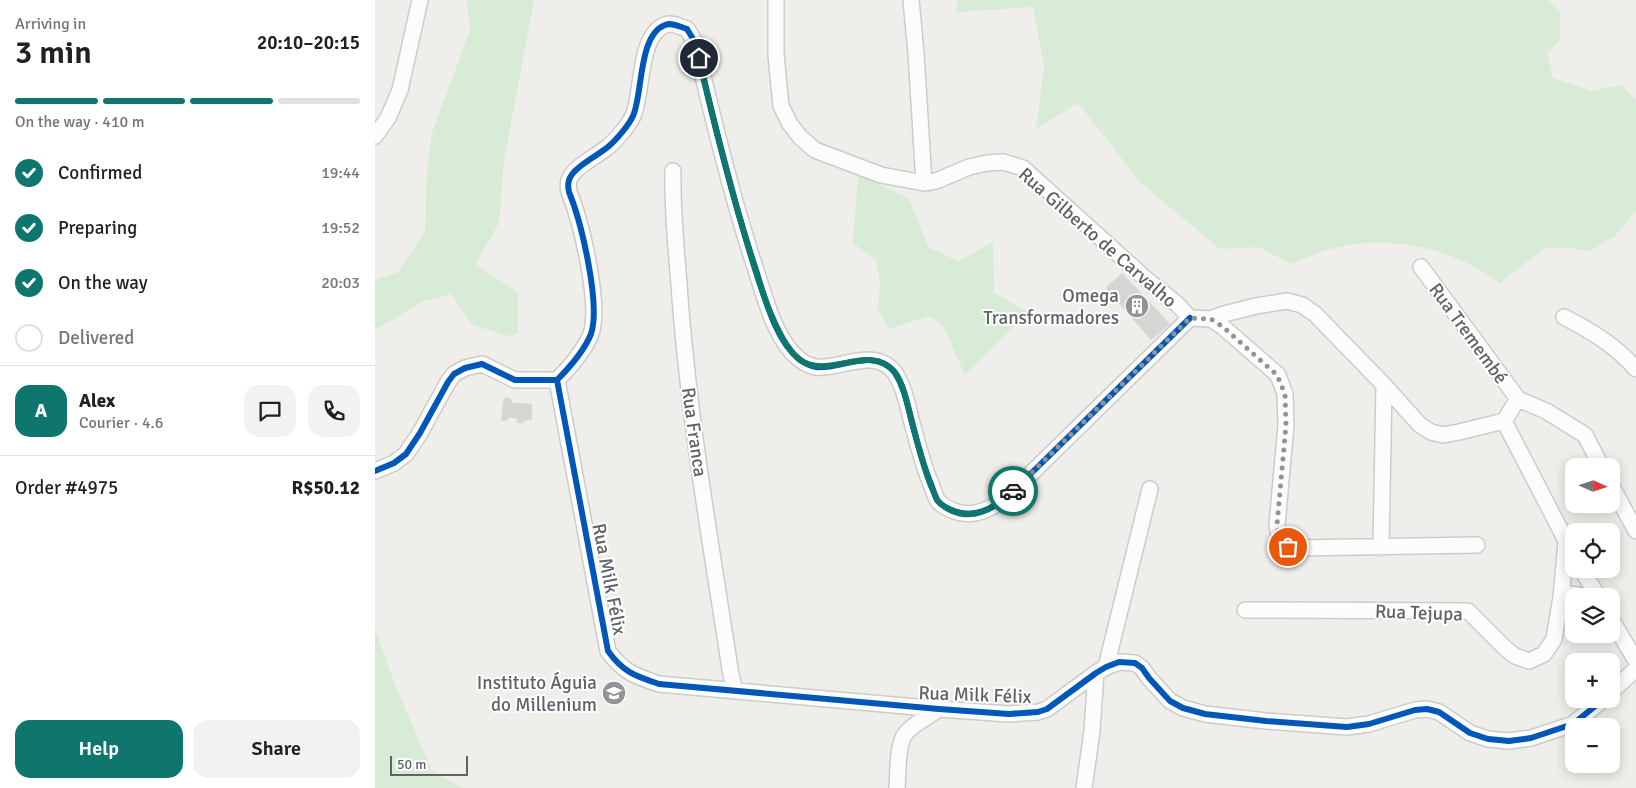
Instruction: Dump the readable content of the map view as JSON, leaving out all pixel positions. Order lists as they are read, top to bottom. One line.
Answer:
{"streets":{"street":["Rua Gilberto de Carvalho","Rua Tremembé","Rua Franca","Rua Milk Félix","Rua Tejupa"]},"crossings":[["Rua Franca","Rua Milk Félix"]],"places":{"building":["Omega Transformadores"],"school or university":["Instituto Águia do Millenium"]},"scale_bar":"50 m","north":"right","page":{"heading":["3 min","Arriving in","20:10–20:15"],"panel":["Alex","Courier · 4.6","Order #4975","R$50.12"],"bar":"On the way · 410 m","list":[["Confirmed","19:44"],["Preparing","19:52"],["On the way","20:03"],"Delivered"],"round":"A","map_buttons":["+","−"],"buttons":["Help","Share"],"scale":"50 m"}}
